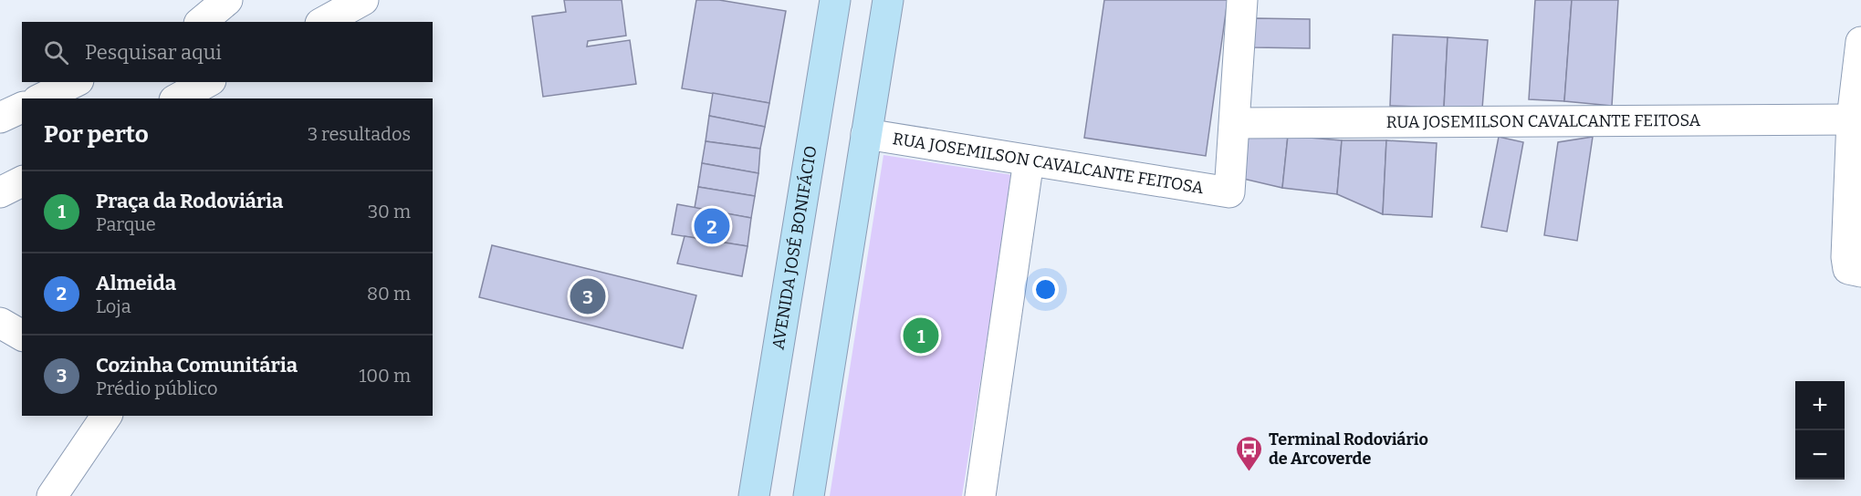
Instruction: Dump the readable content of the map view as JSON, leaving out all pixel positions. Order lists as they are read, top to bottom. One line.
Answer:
{"streets":{"main road":["AVENIDA JOSÉ BONIFÁCIO"],"street":["RUA JOSEMILSON CAVALCANTE FEITOSA"]},"places":{"bus stop":["Terminal Rodoviário de Arcoverde"]},"page":{"search":"Pesquisar aqui","heading":["Por perto","3 resultados"],"list":[{"mark":"1","name":"Praça da Rodoviária","note":"Parque","value":"30 m"},{"mark":"2","name":"Almeida","note":"Loja","value":"80 m"},{"mark":"3","name":"Cozinha Comunitária","note":"Prédio público","value":"100 m"}],"pins":["2","3","1"],"map_buttons":["+","−"]}}
